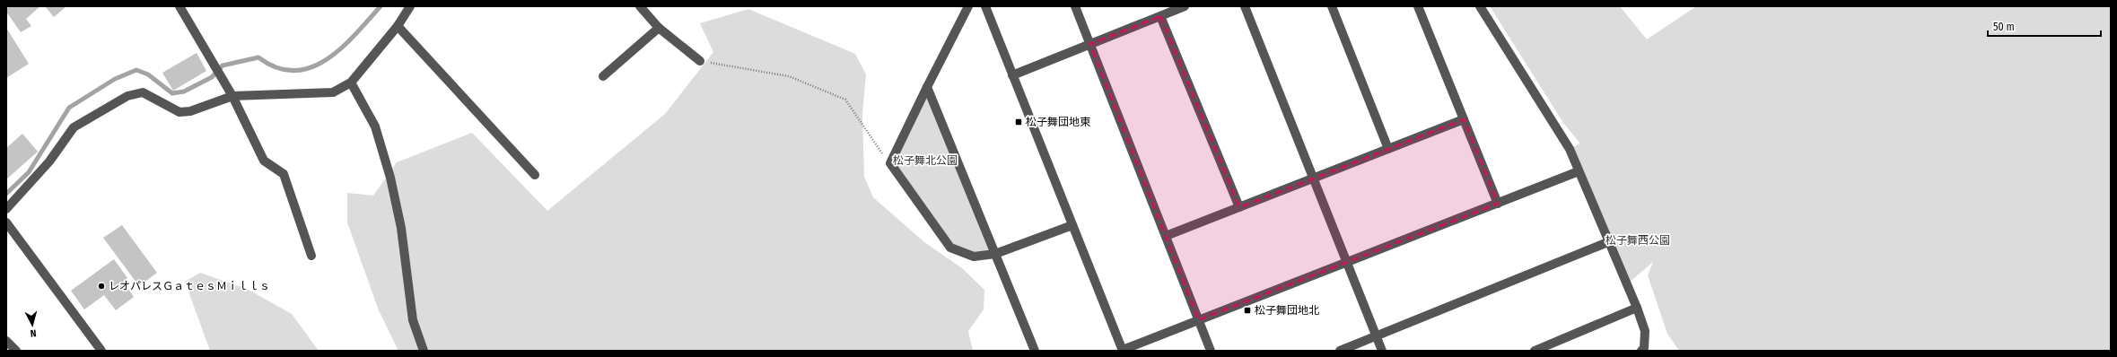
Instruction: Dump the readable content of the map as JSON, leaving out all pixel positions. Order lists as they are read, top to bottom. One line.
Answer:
{"parks":["松子舞北公園","松子舞西公園"],"places":{"transit":["松子舞団地東","松子舞団地北"],"other":["レオパレスＧａｔｅｓＭｉｌｌｓ"]},"scale_bar":"50 m","north":"bottom"}
